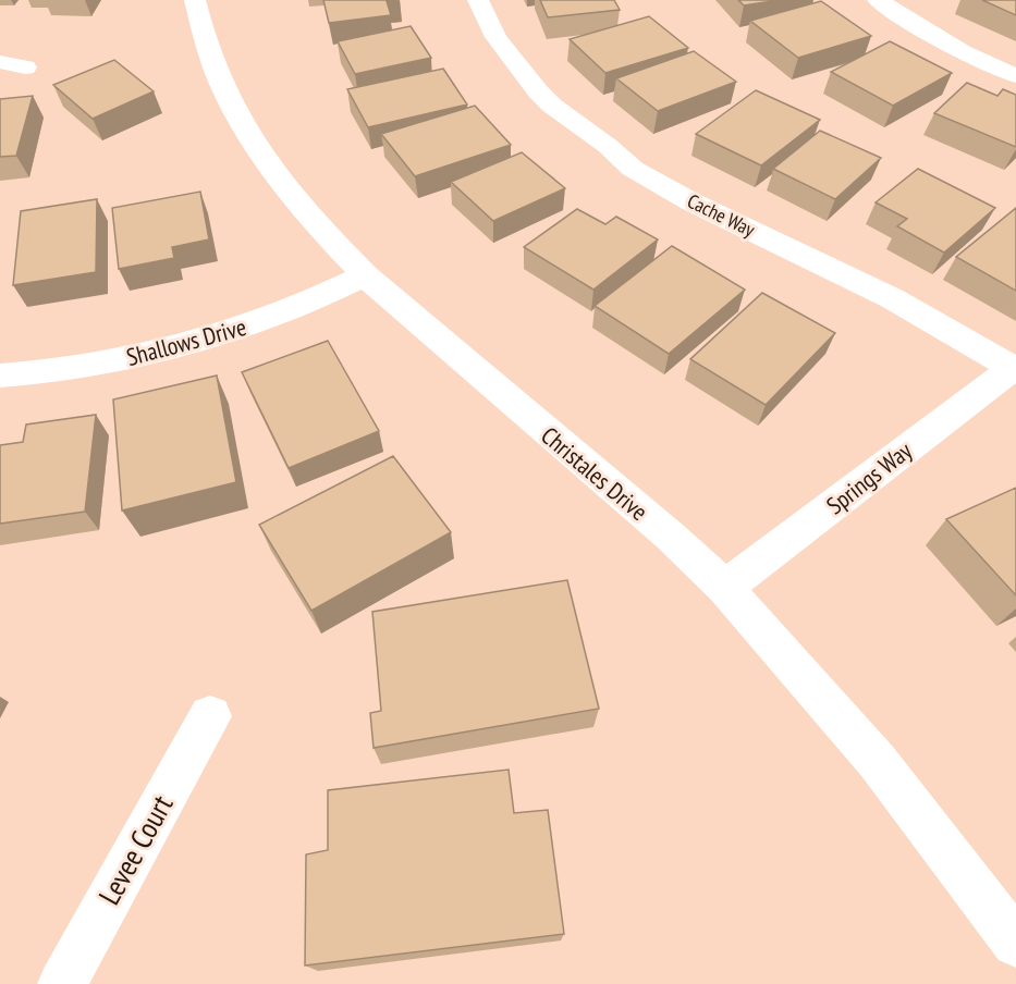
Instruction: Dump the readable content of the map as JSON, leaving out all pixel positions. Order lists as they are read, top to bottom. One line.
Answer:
{"streets":{"street":["Cache Way","Shallows Drive","Christales Drive","Springs Way","Levee Court"]},"crossings":[["Cache Way","Springs Way"],["Shallows Drive","Christales Drive"],["Christales Drive","Springs Way"]]}
